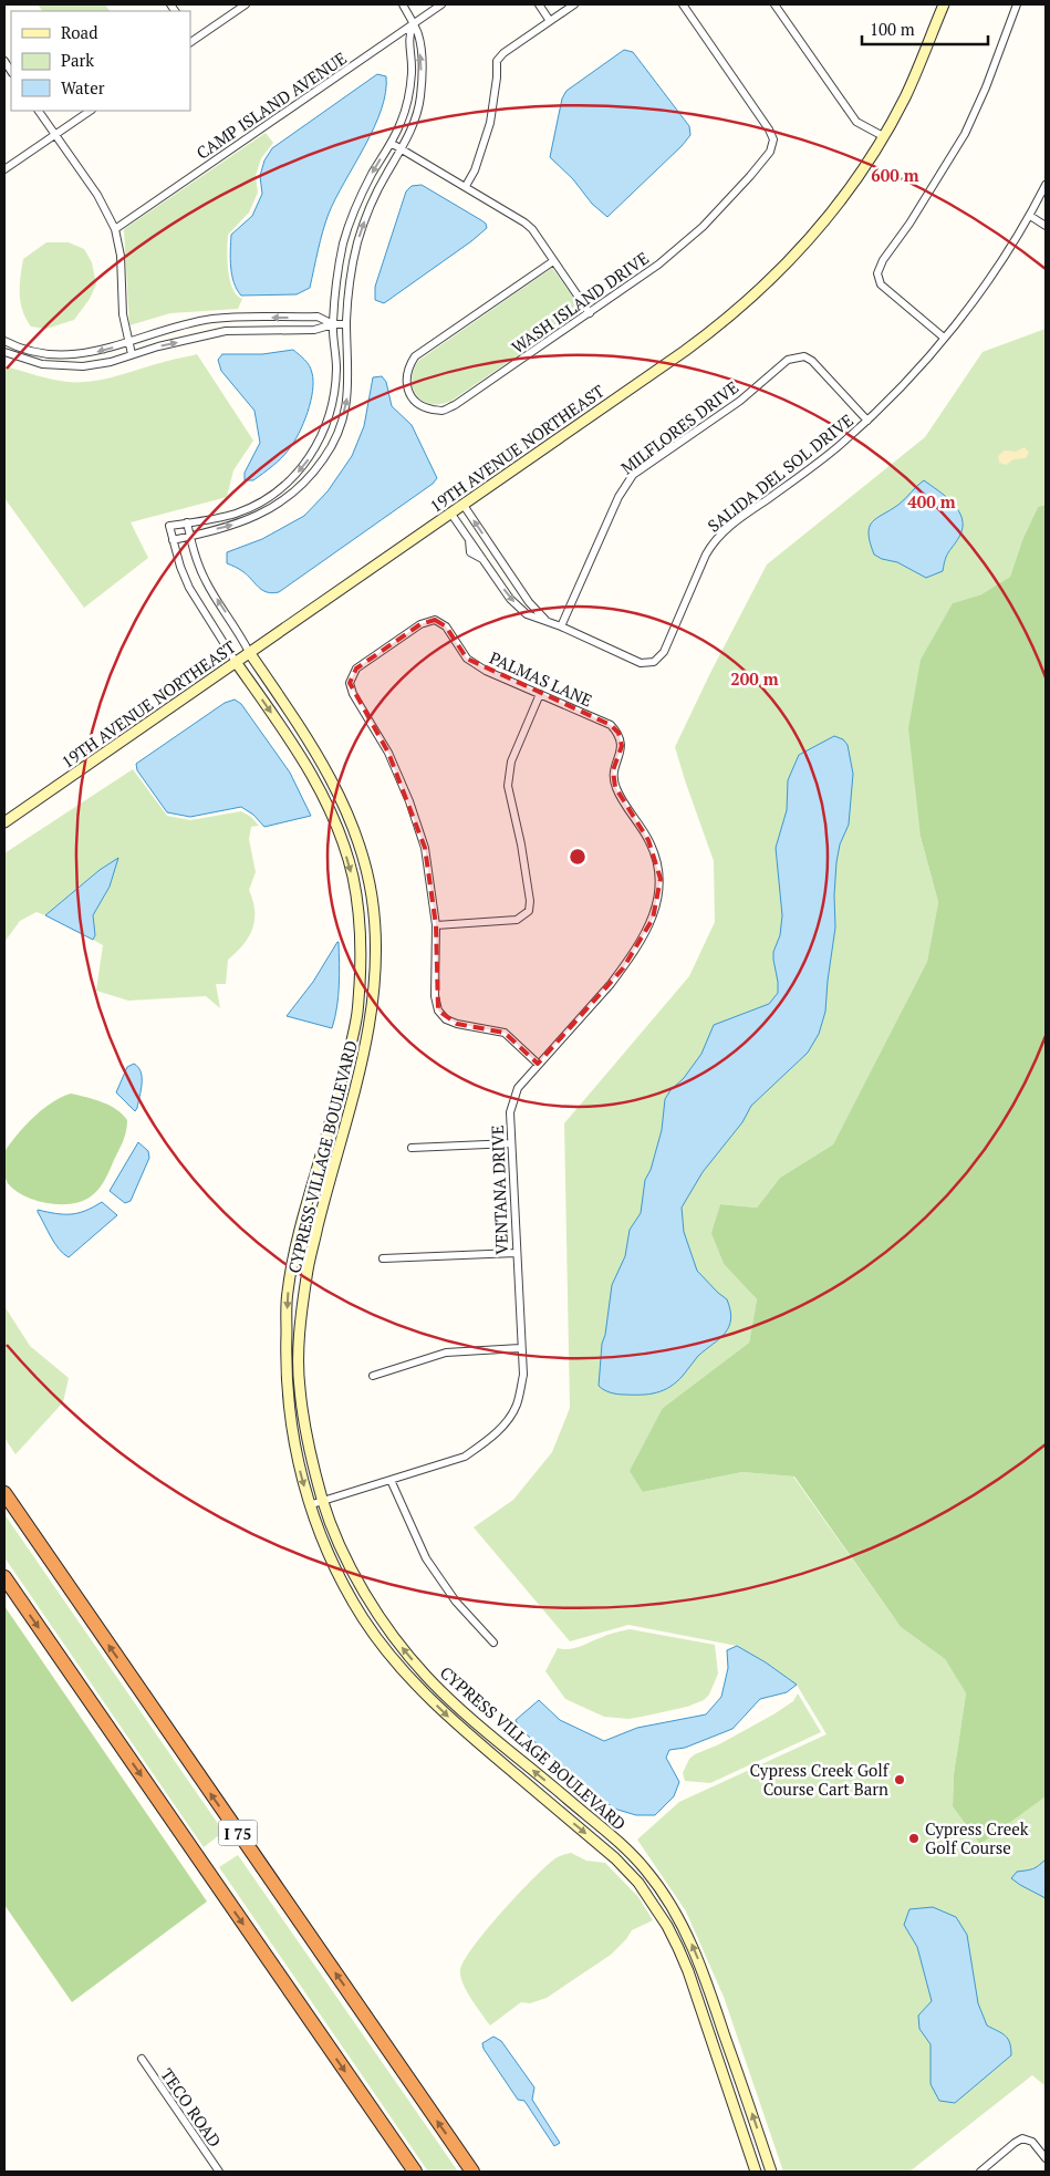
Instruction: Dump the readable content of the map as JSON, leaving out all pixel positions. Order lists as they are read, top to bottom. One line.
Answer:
{"streets":{"highway":["I 75"],"street":["CAMP ISLAND AVENUE","WASH ISLAND DRIVE","MILFLORES DRIVE","19TH AVENUE NORTHEAST","SALIDA DEL SOL DRIVE","PALMAS LANE","CYPRESS VILLAGE BOULEVARD","VENTANA DRIVE","TECO ROAD"]},"crossings":[["MILFLORES DRIVE","SALIDA DEL SOL DRIVE"],["19TH AVENUE NORTHEAST","SALIDA DEL SOL DRIVE"],["19TH AVENUE NORTHEAST","CYPRESS VILLAGE BOULEVARD"],["PALMAS LANE","VENTANA DRIVE"],["CYPRESS VILLAGE BOULEVARD","VENTANA DRIVE"]],"places":["Cypress Creek Golf Course Cart Barn","Cypress Creek Golf Course"],"legend":["Road","Park","Water"],"scale_bar":"100 m","rings":["600 m","400 m","200 m"]}
